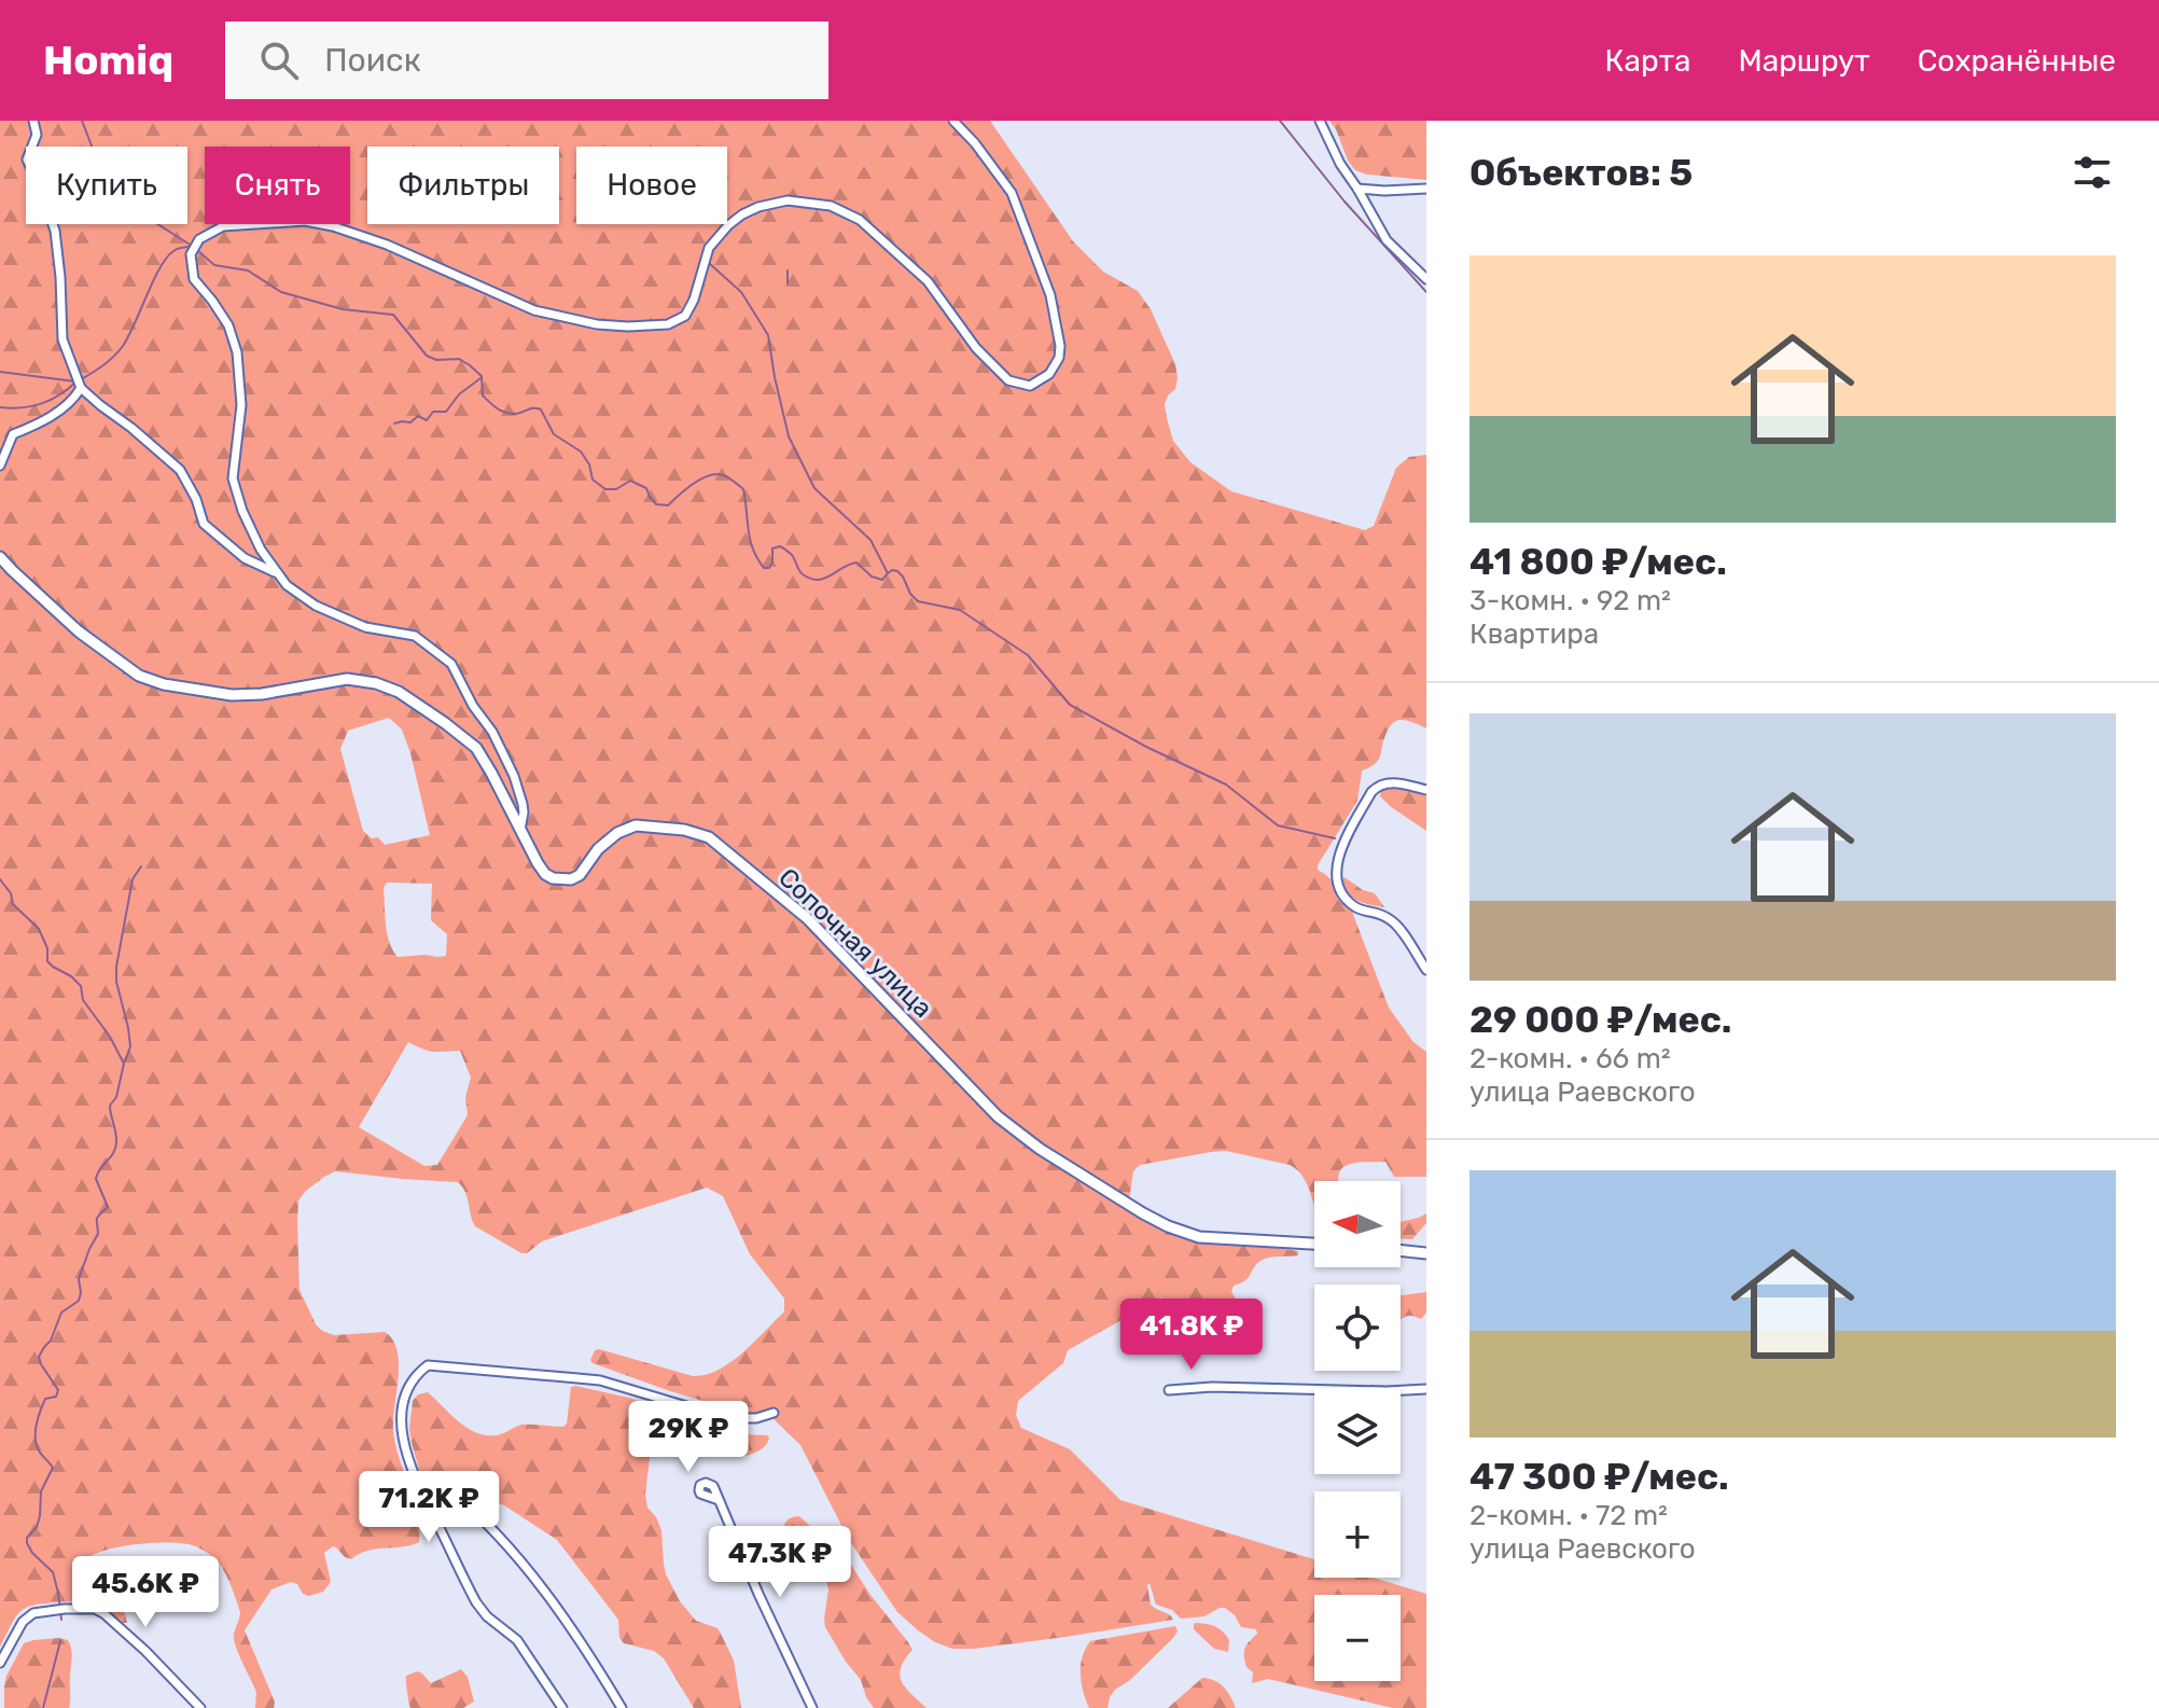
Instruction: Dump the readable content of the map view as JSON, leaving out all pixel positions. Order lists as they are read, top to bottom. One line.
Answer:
{"streets":{"main road":["Сопочная улица"]},"north":"left","page":{"header":"Homiq","search":"Поиск","nav":["Карта","Маршрут","Сохранённые"],"heading":"Объектов: 5","chip":["Купить","Снять","Фильтры","Новое"],"list":[{"name":"41 800 ₽/мес.","note":"3-комн. · 92 m² · Квартира"},{"name":"29 000 ₽/мес.","note":"2-комн. · 66 m² · улица Раевского"},{"name":"47 300 ₽/мес.","note":"2-комн. · 72 m² · улица Раевского"}],"map_buttons":["+","−"],"price":["41.8K ₽","29K ₽","71.2K ₽","47.3K ₽","45.6K ₽"]}}
